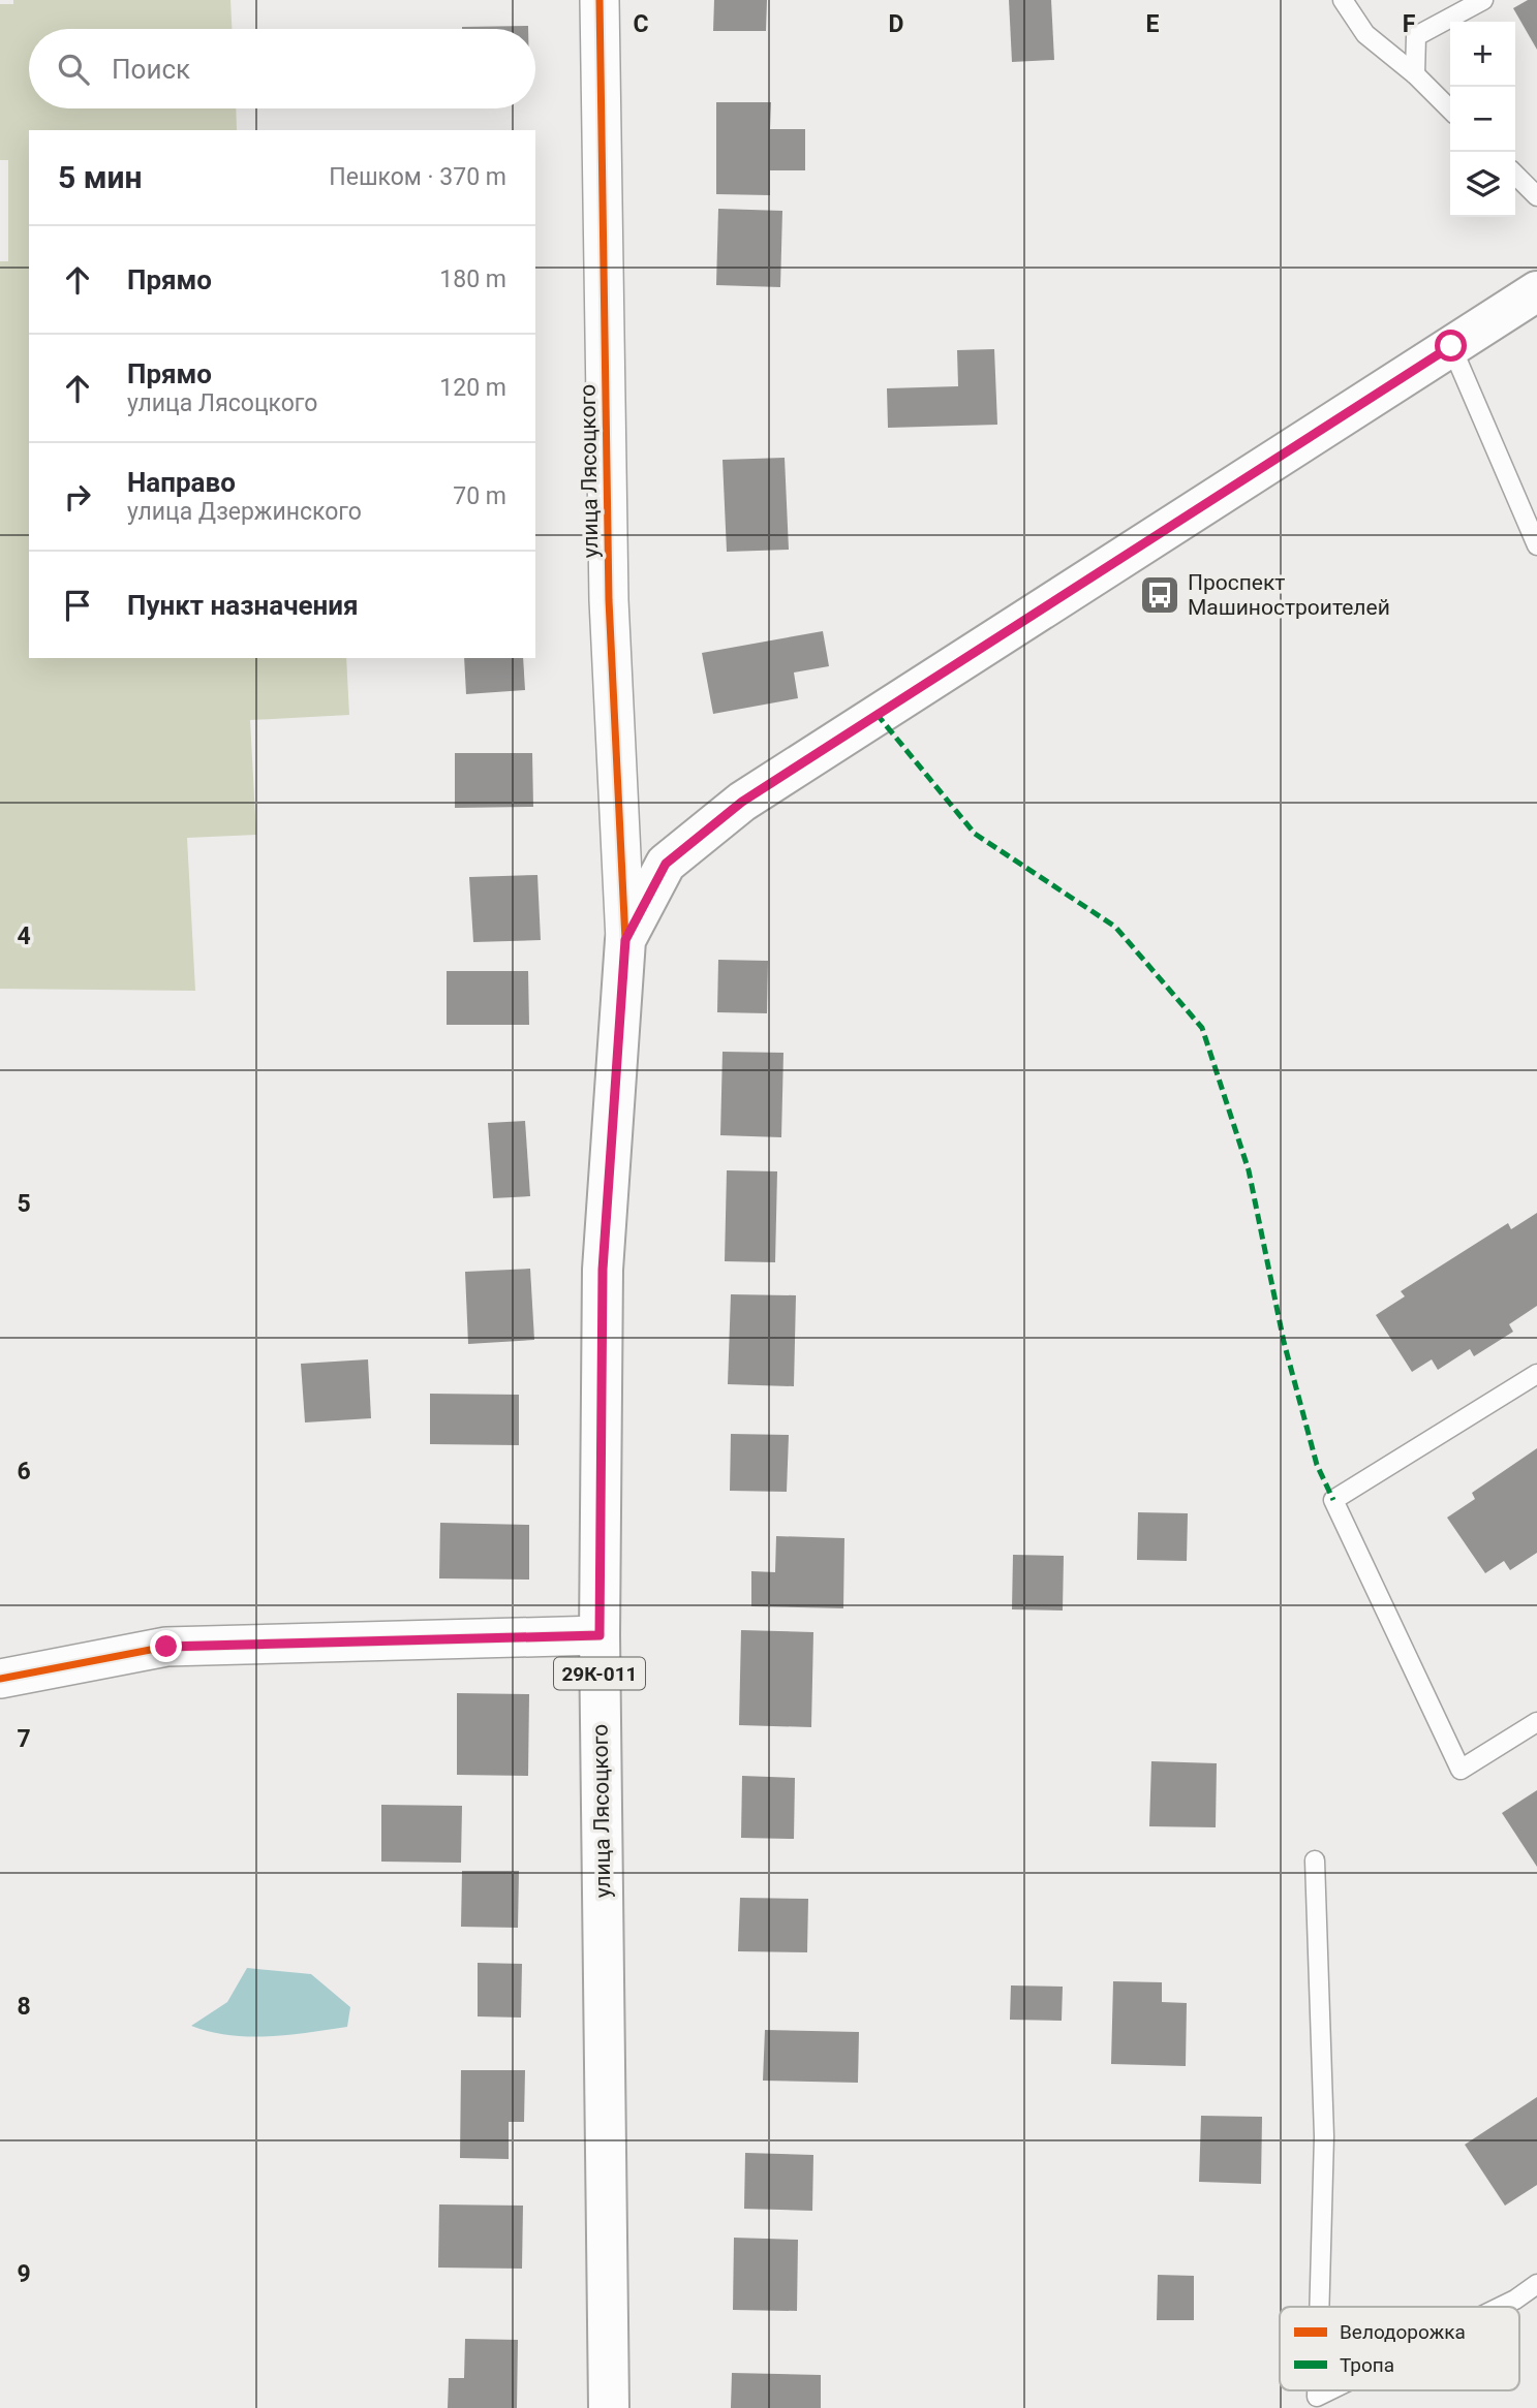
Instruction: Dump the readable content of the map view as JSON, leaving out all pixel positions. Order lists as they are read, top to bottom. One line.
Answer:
{"streets":{"main road":["улица Лясоцкого","29К-011"]},"crossings":[["улица Лясоцкого","29К-011"]],"places":{"bus stop":["Проспект Машиностроителей"]},"legend":["Велодорожка","Тропа"],"page":{"map_buttons":["+","−"],"search":"Поиск","heading":["5 мин","Пешком · 370 m"],"list":[["Прямо","180 m"],["Прямо","улица Лясоцкого","120 m"],["Направо","улица Дзержинского","70 m"],"Пункт назначения"]},"grid":{"columns":["C","D","E","F"],"rows":["4","5","6","7","8","9"]}}
